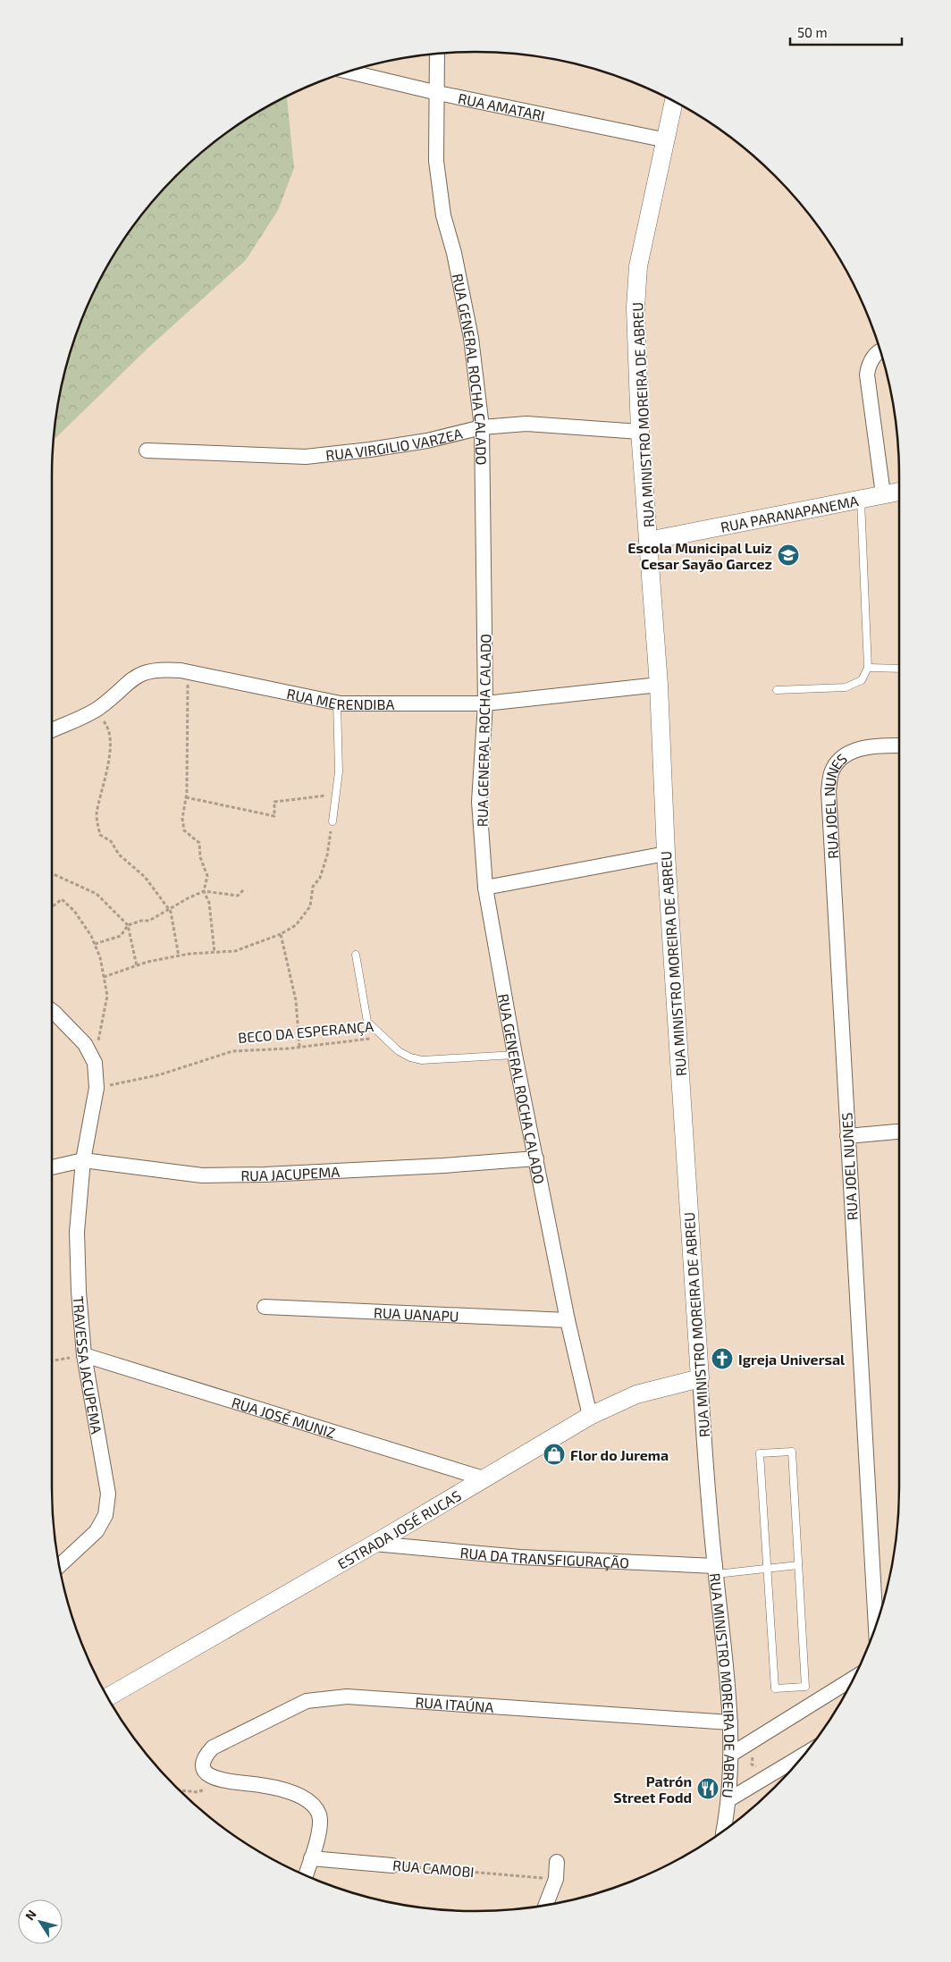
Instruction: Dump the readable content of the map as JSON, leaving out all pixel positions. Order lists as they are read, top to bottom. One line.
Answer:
{"streets":{"street":["RUA AMATARI","RUA GENERAL ROCHA CALADO","RUA MINISTRO MOREIRA DE ABREU","RUA VIRGILIO VARZEA","RUA PARANAPANEMA","RUA MERENDIBA","RUA JOEL NUNES","RUA JACUPEMA","RUA UANAPU","TRAVESSA JACUPEMA","RUA JOSÉ MUNIZ","ESTRADA JOSÉ RUCAS","RUA DA TRANSFIGURAÇÃO","RUA ITAÚNA","RUA CAMOBI"],"lane":["BECO DA ESPERANÇA"]},"crossings":[["RUA AMATARI","RUA GENERAL ROCHA CALADO"],["RUA AMATARI","RUA MINISTRO MOREIRA DE ABREU"],["RUA GENERAL ROCHA CALADO","RUA VIRGILIO VARZEA"],["RUA GENERAL ROCHA CALADO","RUA MERENDIBA"],["RUA GENERAL ROCHA CALADO","BECO DA ESPERANÇA"],["RUA GENERAL ROCHA CALADO","RUA JACUPEMA"],["RUA GENERAL ROCHA CALADO","RUA UANAPU"],["RUA GENERAL ROCHA CALADO","ESTRADA JOSÉ RUCAS"],["RUA MINISTRO MOREIRA DE ABREU","RUA VIRGILIO VARZEA"],["RUA MINISTRO MOREIRA DE ABREU","RUA PARANAPANEMA"],["RUA MINISTRO MOREIRA DE ABREU","RUA MERENDIBA"],["RUA MINISTRO MOREIRA DE ABREU","ESTRADA JOSÉ RUCAS"],["RUA MINISTRO MOREIRA DE ABREU","RUA DA TRANSFIGURAÇÃO"],["RUA MINISTRO MOREIRA DE ABREU","RUA ITAÚNA"],["BECO DA ESPERANÇA","TRAVESSA JACUPEMA"],["RUA JACUPEMA","TRAVESSA JACUPEMA"],["TRAVESSA JACUPEMA","RUA JOSÉ MUNIZ"],["RUA JOSÉ MUNIZ","ESTRADA JOSÉ RUCAS"],["ESTRADA JOSÉ RUCAS","RUA DA TRANSFIGURAÇÃO"]],"places":{"school or university":["Escola Municipal Luiz Cesar Sayão Garcez"],"church":["Igreja Universal"],"shop":["Flor do Jurema"],"restaurant":["Patrón Street Fodd"]},"scale_bar":"50 m","north":"top left"}
